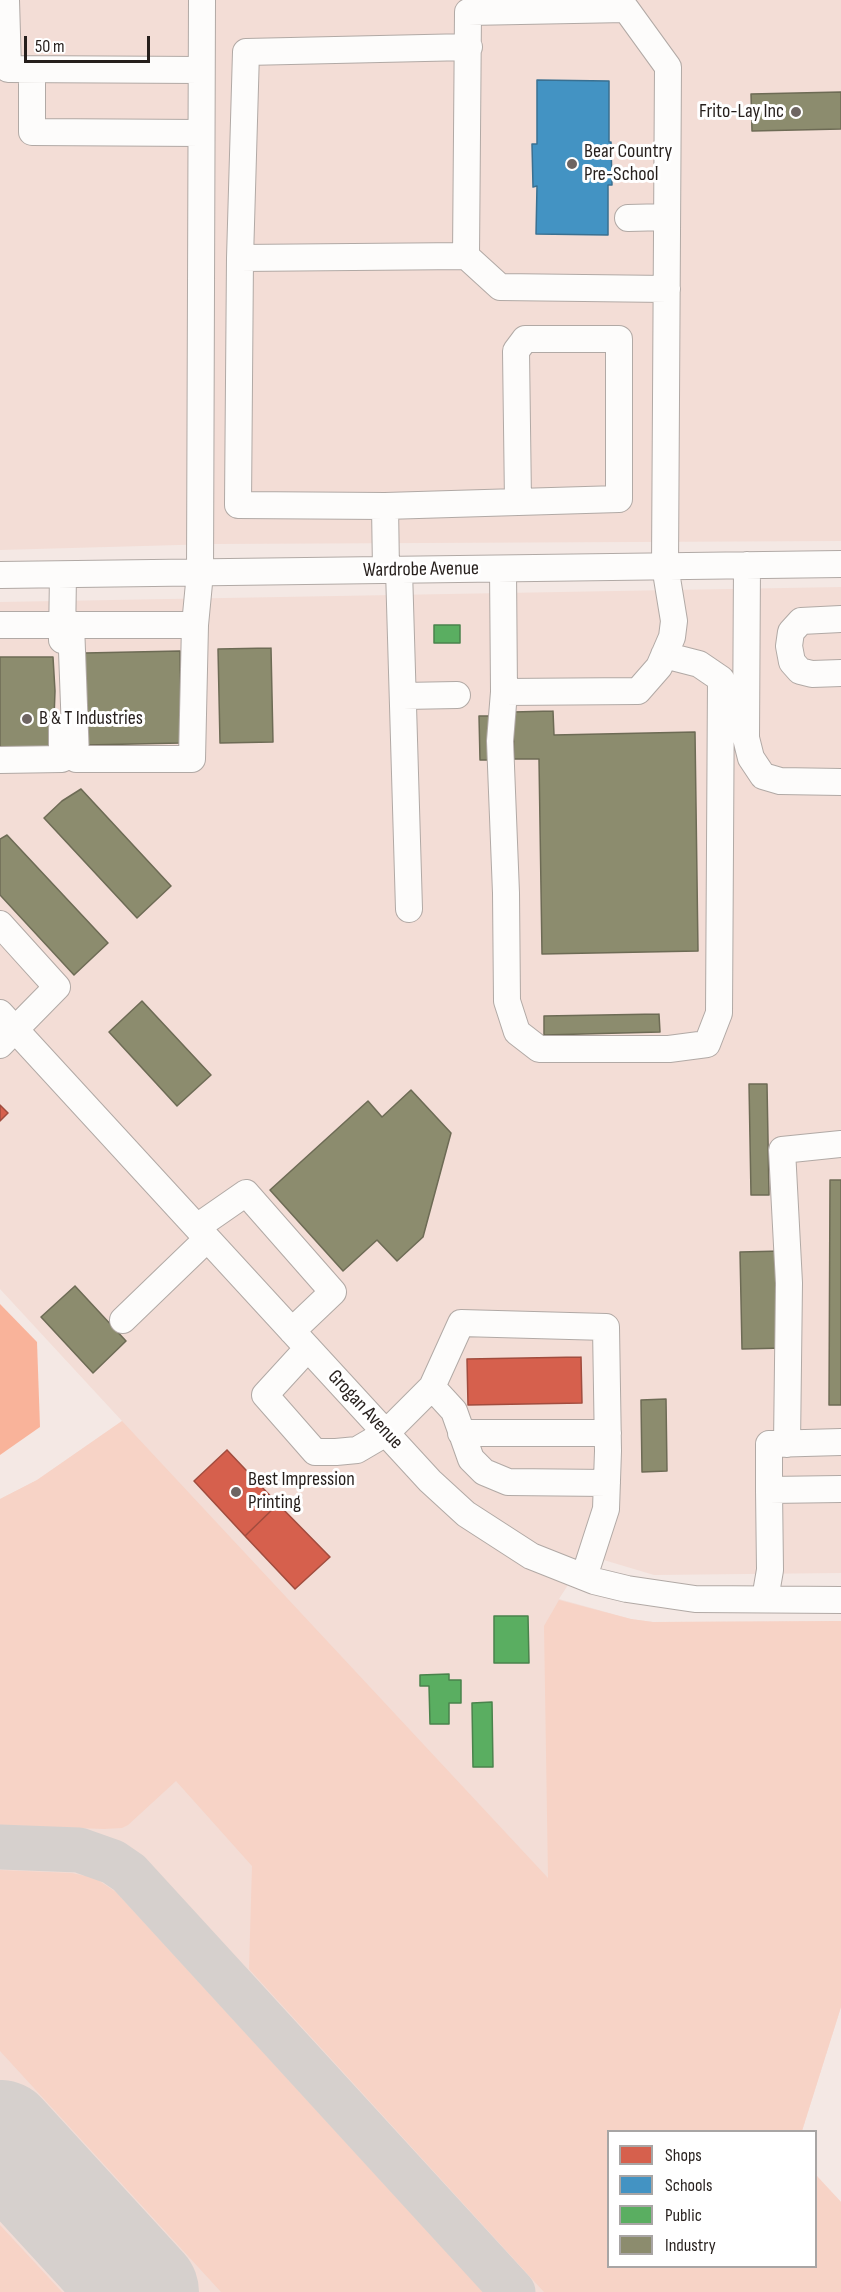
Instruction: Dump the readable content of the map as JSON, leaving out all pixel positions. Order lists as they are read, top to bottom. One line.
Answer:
{"streets":{"street":["Wardrobe Avenue","Grogan Avenue"]},"places":["Frito-Lay Inc","Bear Country Pre-School","B & T Industries","Best Impression Printing"],"legend":["Shops","Schools","Public","Industry"],"scale_bar":"50 m"}
